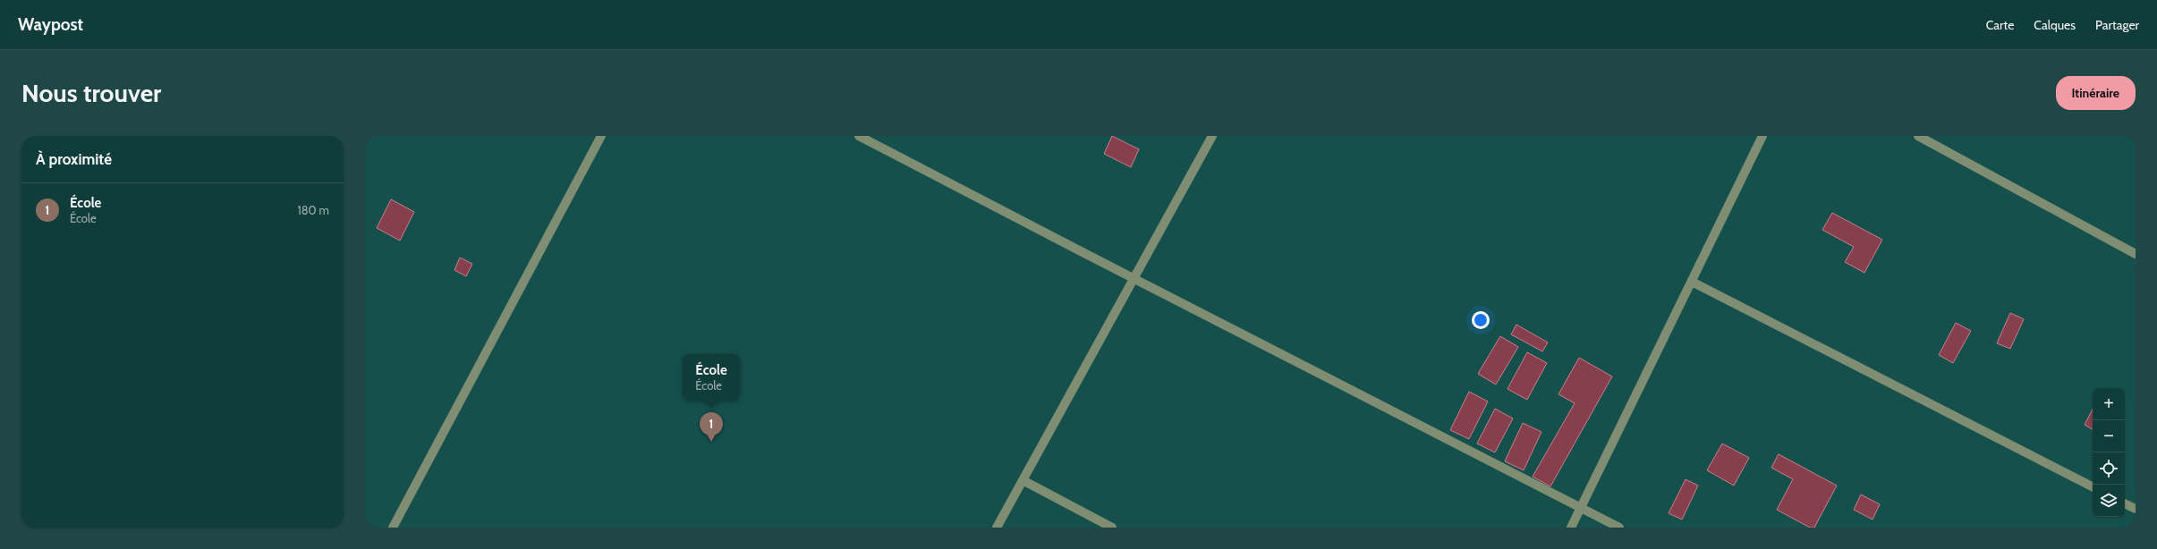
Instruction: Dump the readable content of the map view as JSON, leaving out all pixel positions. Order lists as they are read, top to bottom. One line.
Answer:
{"page":{"header":"Waypost","nav":["Carte","Calques","Partager"],"buttons":"Itinéraire","title":"Nous trouver","heading":"À proximité","list":[{"mark":"1","name":"École","note":"École","value":"180 m"}],"popup":["École","École"],"map_buttons":["+","−"],"pins":"1"}}
